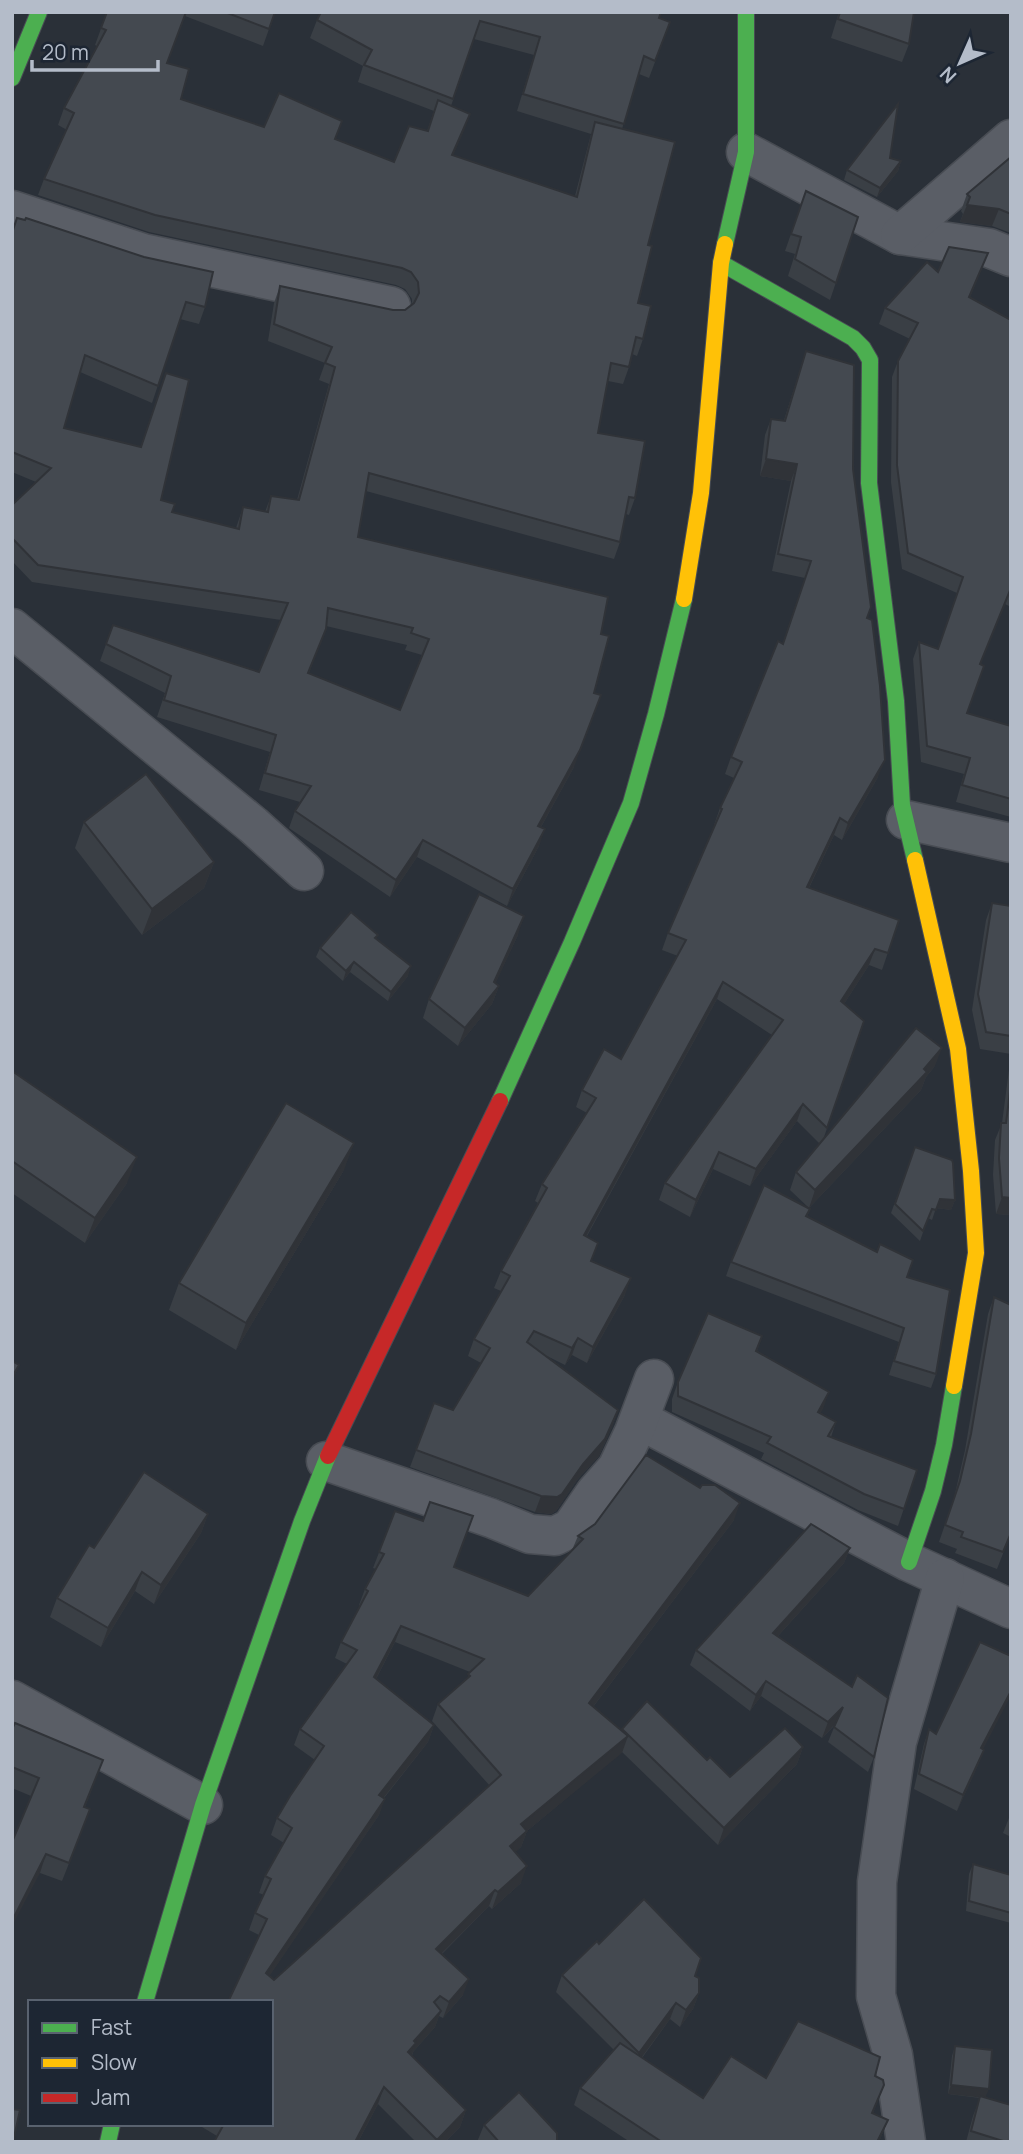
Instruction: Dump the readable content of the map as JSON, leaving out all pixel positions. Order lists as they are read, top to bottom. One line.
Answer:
{"legend":["Fast","Slow","Jam"],"scale_bar":"20 m","north":"bottom left"}
